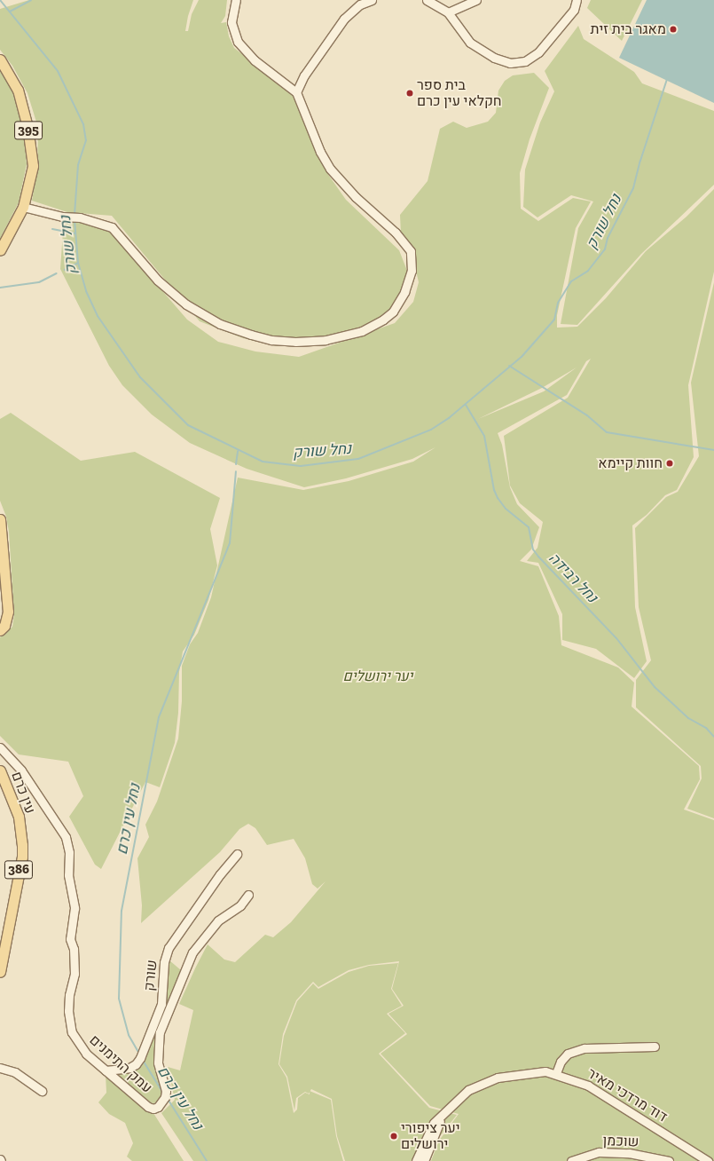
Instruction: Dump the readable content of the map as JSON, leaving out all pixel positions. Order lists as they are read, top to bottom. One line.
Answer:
{"streets":{"main road":["395","עין כרם","386"],"street":["שורק","עמק התימנים","דוד מרדכי מאיר","שוכמן"]},"crossings":[["שורק","עמק התימנים"]],"water":["נחל שורק","נחל רבידה","נחל עין כרם"],"parks":["יער ירושלים"],"places":["מאגר בית זית","בית ספר חקלאי עין כרם","חוות קיימא","יער ציפורי ירושלים"]}
